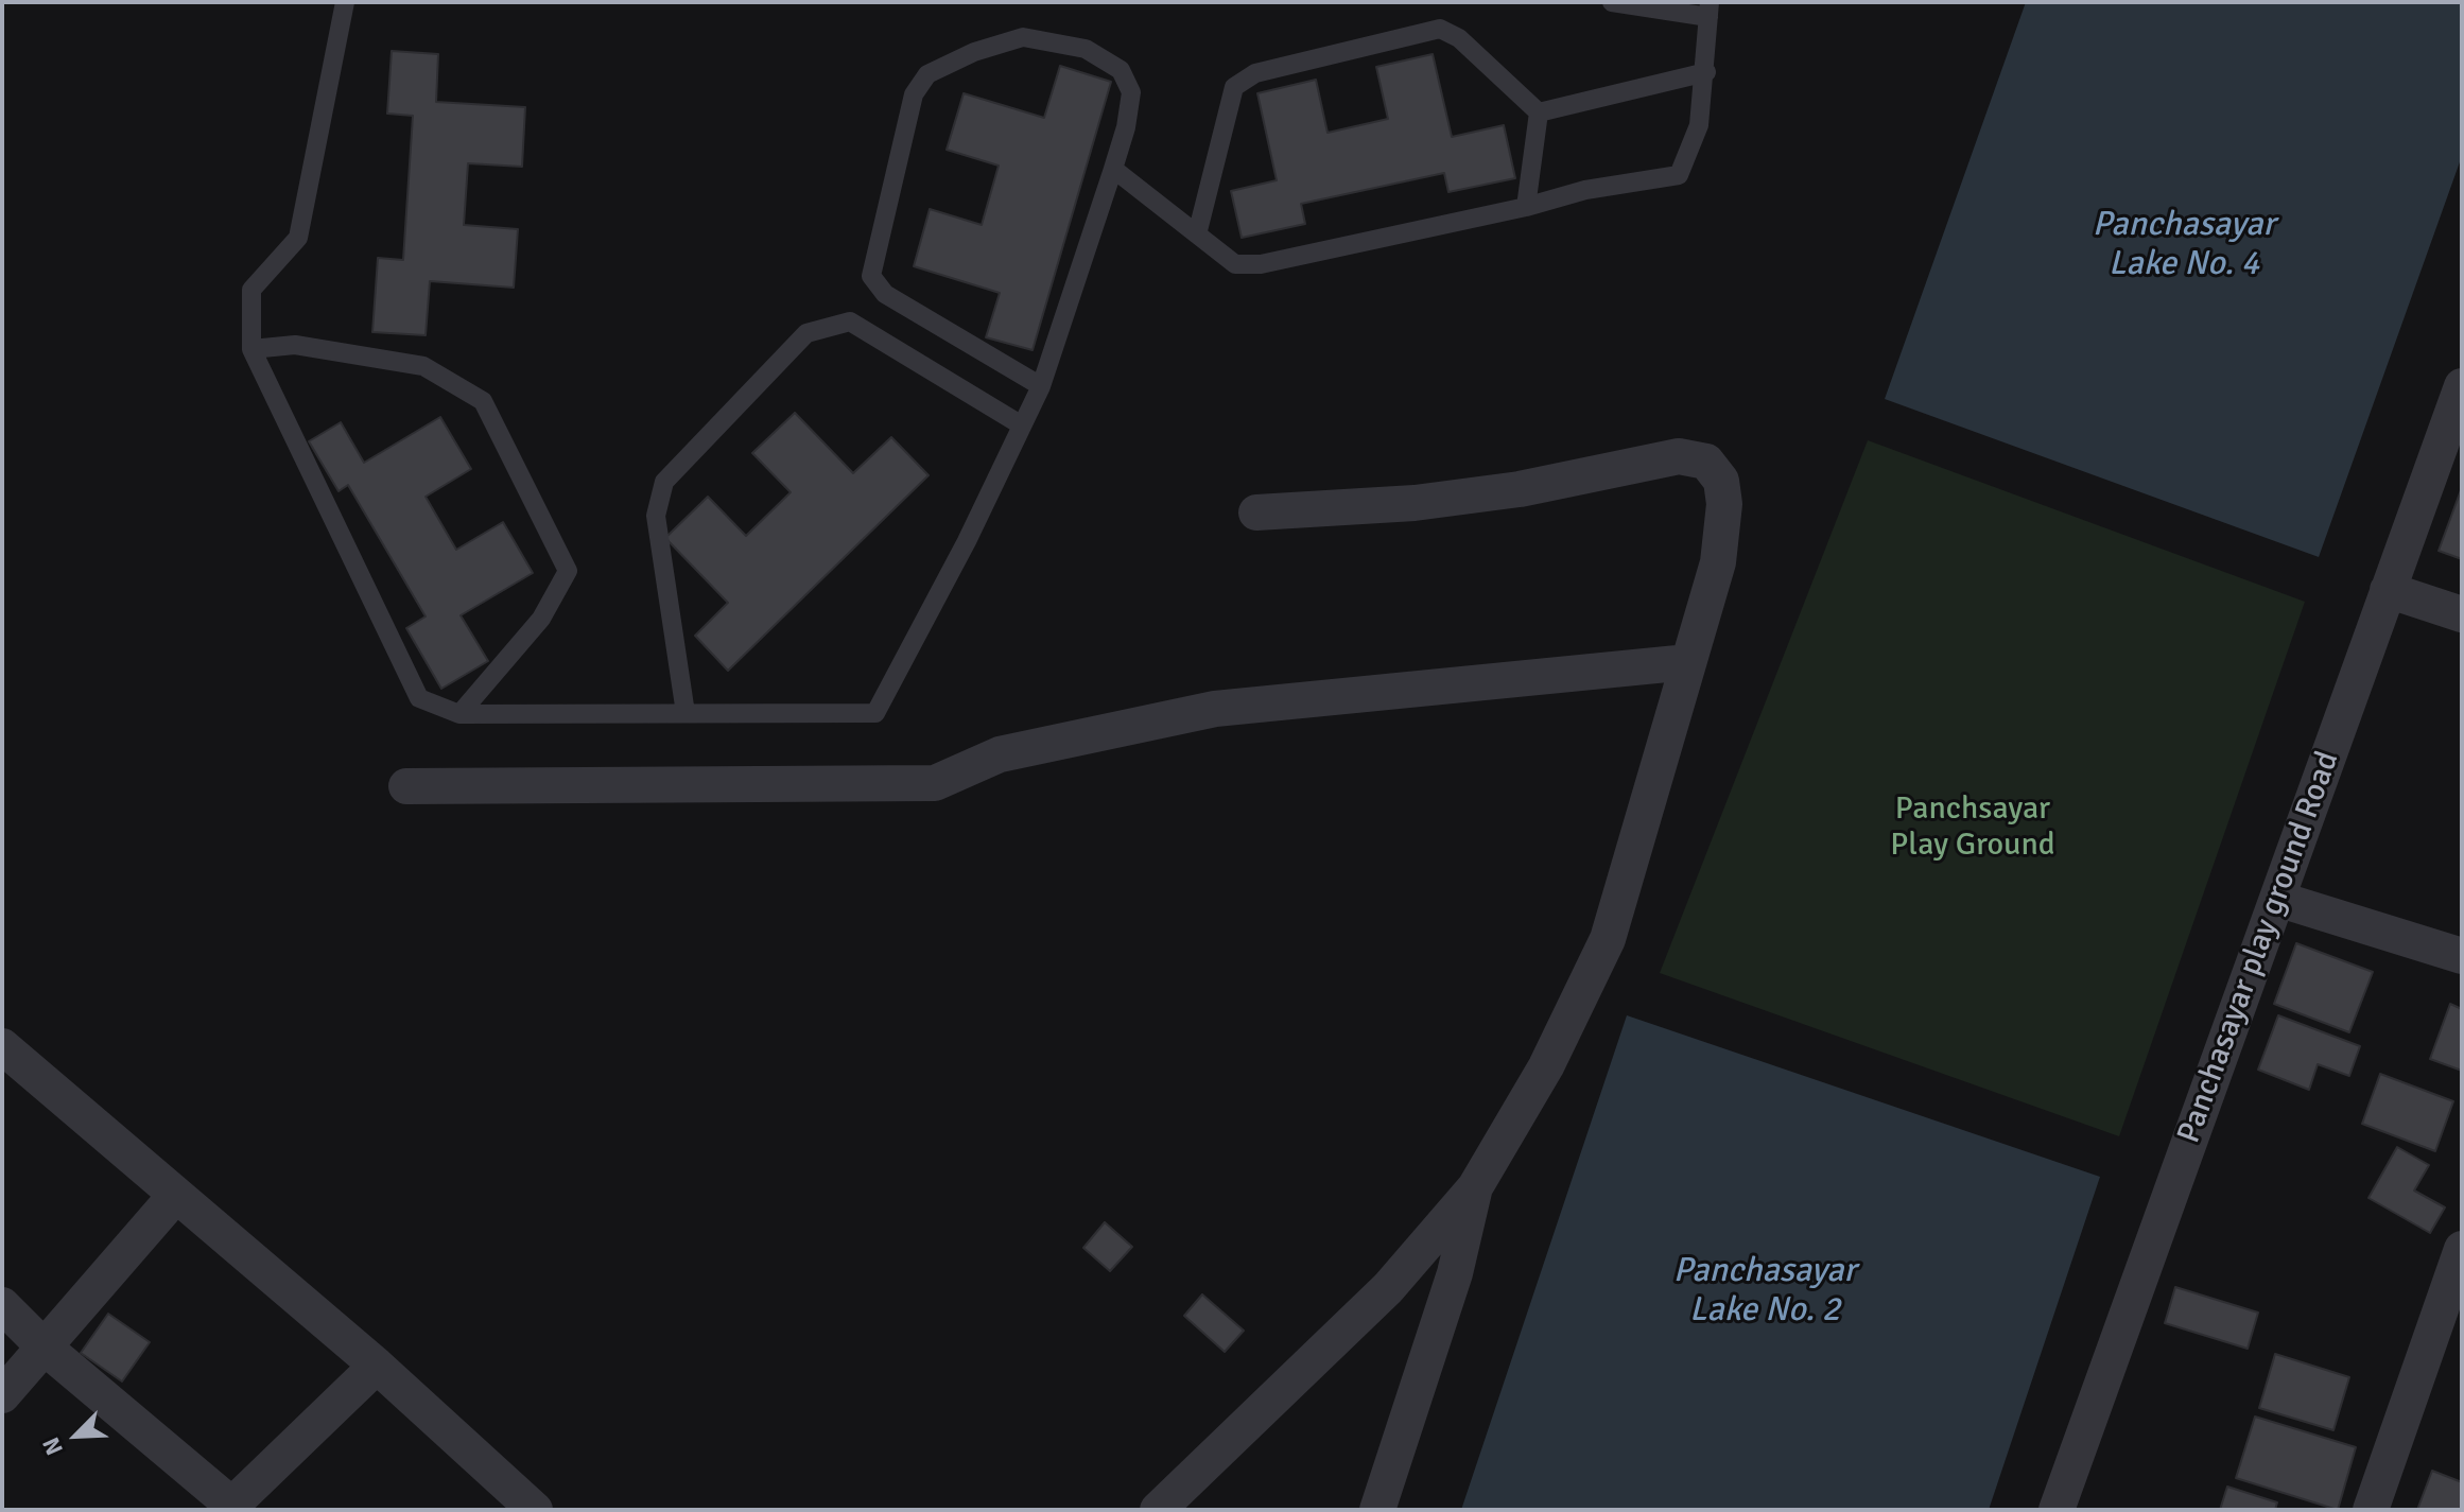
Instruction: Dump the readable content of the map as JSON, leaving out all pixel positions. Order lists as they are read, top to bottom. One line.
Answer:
{"streets":{"street":["Panchasayar play ground Road"]},"water":["Panchasayar Lake No. 4","Panchasayar Lake No. 2"],"parks":["Panchsayar Play Ground"],"north":"bottom left"}
